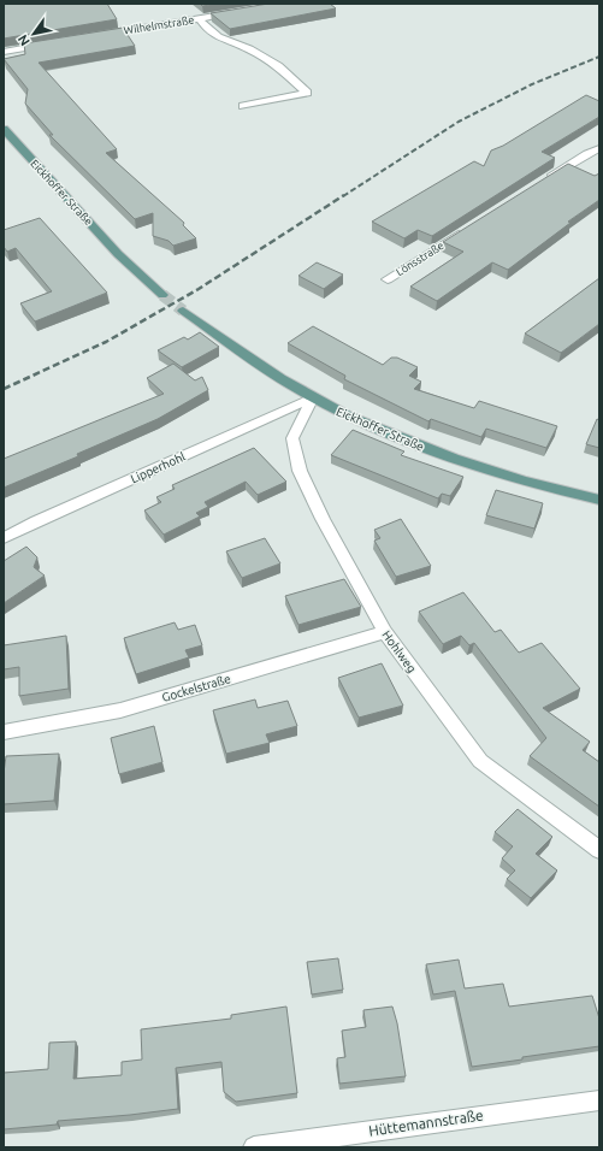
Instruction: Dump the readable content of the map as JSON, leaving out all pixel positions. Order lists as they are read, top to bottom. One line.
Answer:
{"streets":{"main road":["Eickhoffer Straße"],"street":["Wilhelmstraße","Lönsstraße","Lipperhohl","Hohlweg","Gockelstraße","Hüttemannstraße"]},"crossings":[["Eickhoffer Straße","Lipperhohl"],["Eickhoffer Straße","Hohlweg"],["Lipperhohl","Hohlweg"],["Hohlweg","Gockelstraße"]],"north":"bottom left"}
